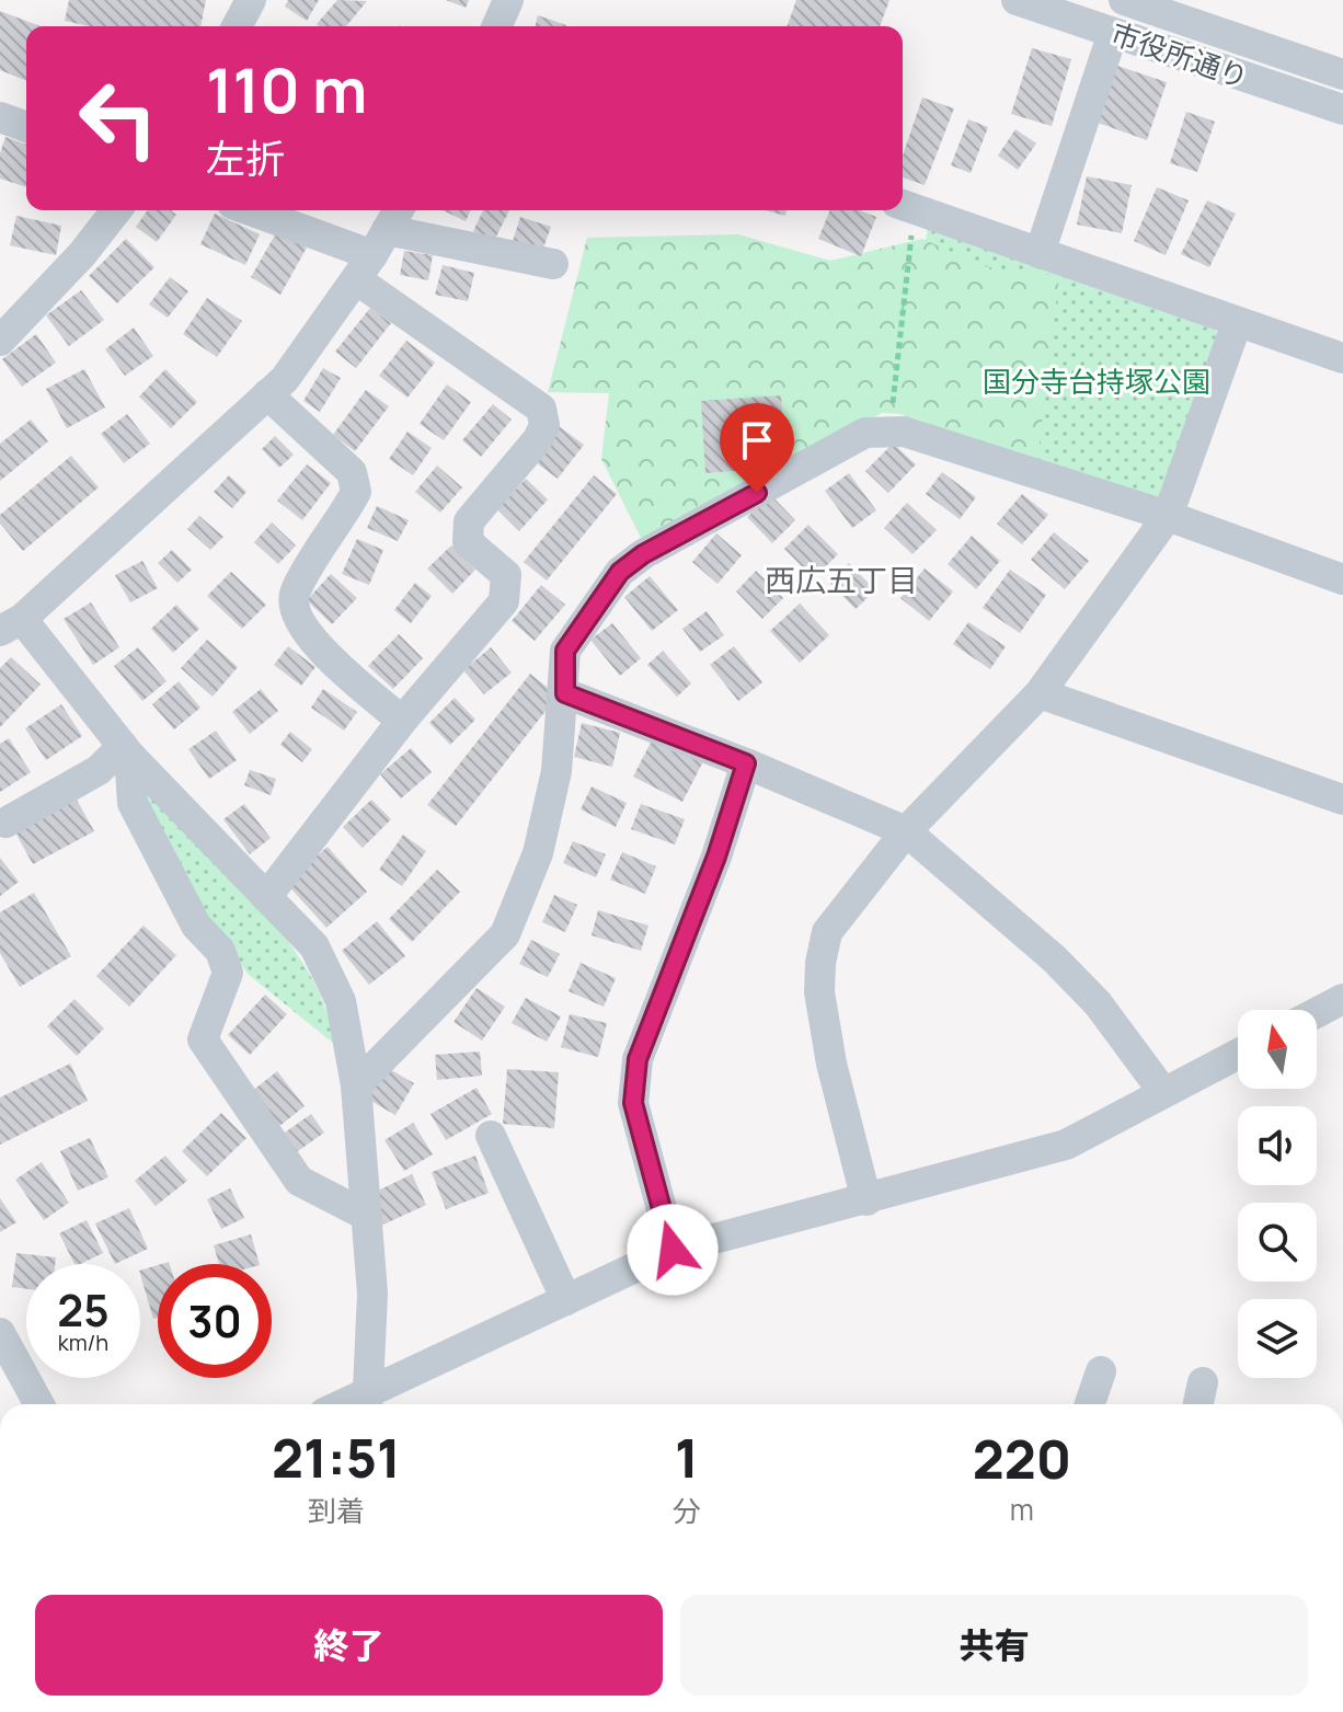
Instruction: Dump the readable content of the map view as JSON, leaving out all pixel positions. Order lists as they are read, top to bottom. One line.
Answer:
{"streets":{"street":["市役所通り"]},"districts":["西広五丁目"],"parks":["国分寺台持塚公園"],"north":"top","page":{"turn":["110 m","左折"],"speed":"25 km/h","limit":"30","eta":["21:51","到着","1","分","220","m"],"buttons":["終了","共有"]}}
